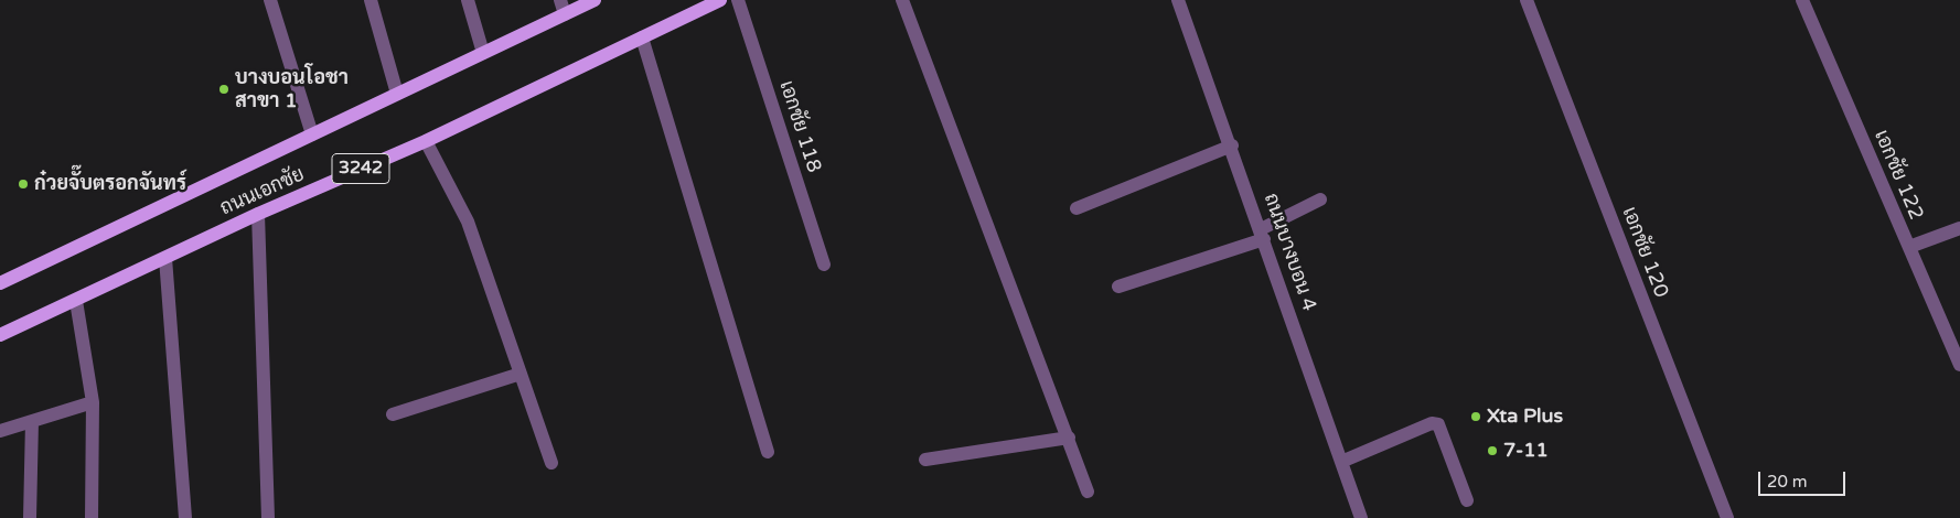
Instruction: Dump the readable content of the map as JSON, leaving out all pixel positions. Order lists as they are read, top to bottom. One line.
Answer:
{"streets":{"main road":["3242","ถนนเอกชัย"],"street":["เอกชัย 118","เอกชัย 122","ถนนบางบอน 4","เอกชัย 120"]},"places":["บางบอนโอชา สาขา 1","ก๋วยจั๊บตรอกจันทร์","Xta Plus","7-11"],"scale_bar":"20 m"}
